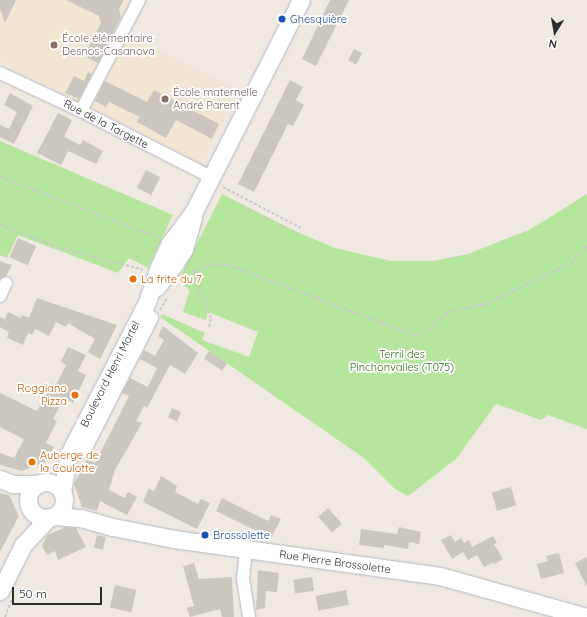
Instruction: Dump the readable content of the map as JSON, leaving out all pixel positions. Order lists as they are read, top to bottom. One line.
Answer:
{"streets":{"main road":["Boulevard Henri Martel","Rue Pierre Brossolette"],"street":["Rue de la Targette"]},"crossings":[["Rue de la Targette","Boulevard Henri Martel"],["Boulevard Henri Martel","Rue Pierre Brossolette"]],"parks":["Terril des Pinchonvalles (T075)"],"places":["Ghesquière","École élémentaire Desnos-Casanova","École maternelle André Parent","La frite du 7","Roggiano Pizza","Auberge de la Coulotte","Brossolette"],"scale_bar":"50 m","north":"bottom"}
